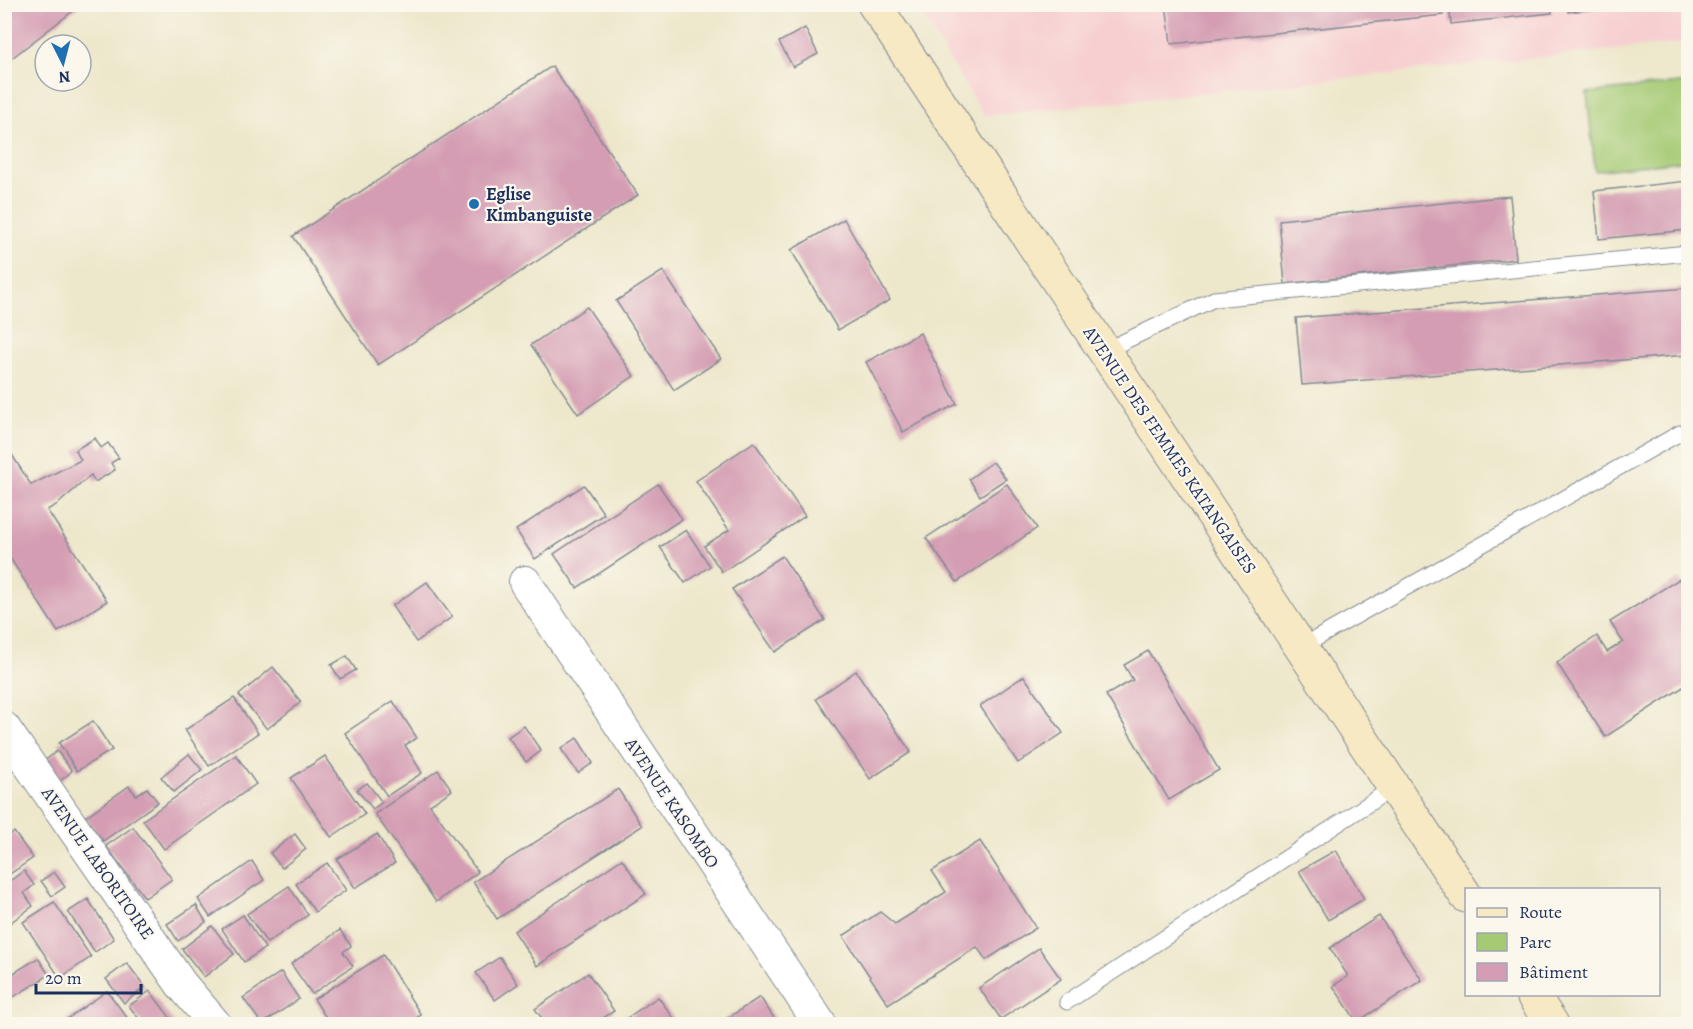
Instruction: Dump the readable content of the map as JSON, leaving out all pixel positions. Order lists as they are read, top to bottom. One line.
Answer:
{"streets":{"street":["AVENUE DES FEMMES KATANGAISES","AVENUE KASOMBO","AVENUE LABORITOIRE"]},"places":["Eglise Kimbanguiste"],"legend":["Route","Parc","Bâtiment"],"scale_bar":"20 m","north":"bottom"}
